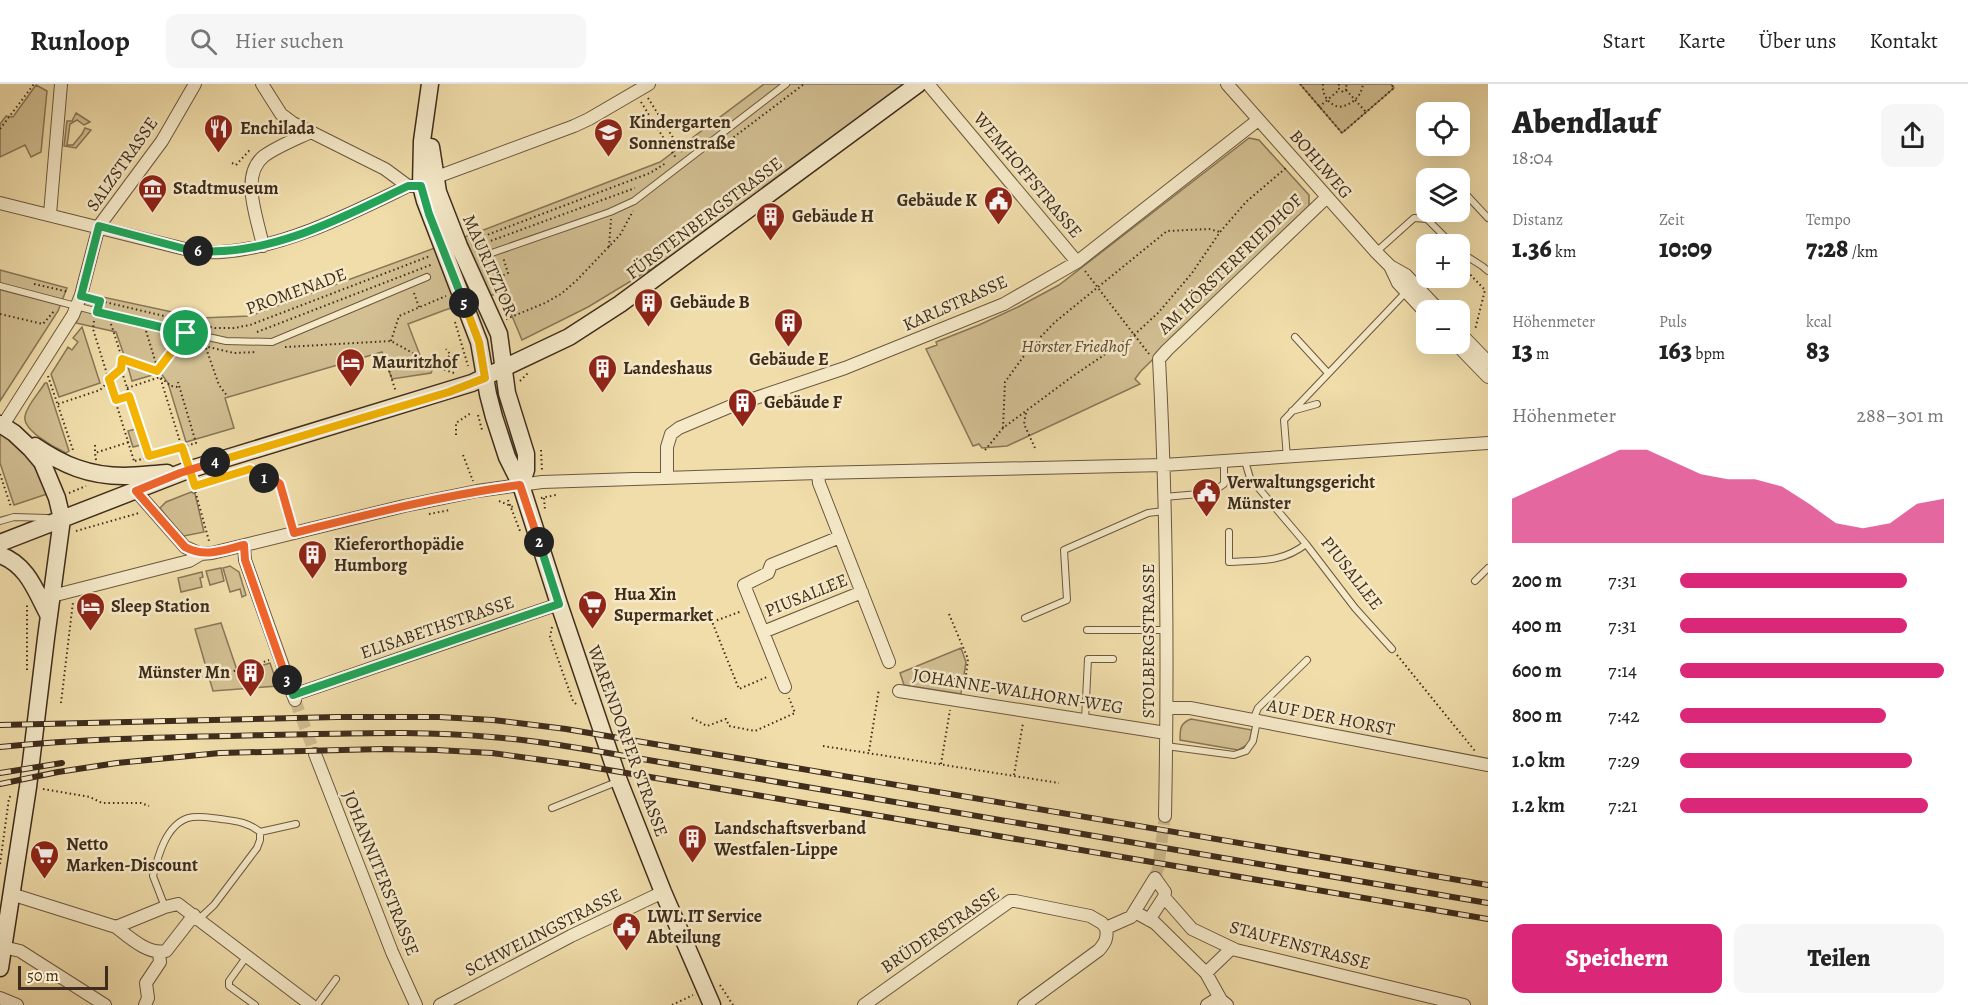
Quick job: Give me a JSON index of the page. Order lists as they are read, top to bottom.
{
  "streets": {
    "main road": ["FÜRSTENBERGSTRASSE", "MAURITZTOR", "WARENDORFER STRASSE"],
    "street": [
      "SALZSTRASSE",
      "BOHLWEG",
      "WEMHOFFSTRASSE",
      "AM HÖRSTERFRIEDHOF",
      "KARLSTRASSE",
      "PIUSALLEE",
      "ELISABETHSTRASSE",
      "STOLBERGSTRASSE",
      "JOHANNE-WALHORN-WEG",
      "AUF DER HORST",
      "JOHANNITERSTRASSE",
      "BRÜDERSTRASSE",
      "SCHWELINGSTRASSE",
      "STAUFENSTRASSE"
    ],
    "lane": ["PROMENADE"]
  },
  "crossings": [
    ["SALZSTRASSE", "PROMENADE"],
    ["BOHLWEG", "AM HÖRSTERFRIEDHOF"],
    ["BOHLWEG", "KARLSTRASSE"],
    ["WEMHOFFSTRASSE", "KARLSTRASSE"],
    ["FÜRSTENBERGSTRASSE", "MAURITZTOR"],
    ["AM HÖRSTERFRIEDHOF", "STOLBERGSTRASSE"],
    ["MAURITZTOR", "WARENDORFER STRASSE"],
    ["PIUSALLEE", "JOHANNE-WALHORN-WEG"],
    ["ELISABETHSTRASSE", "WARENDORFER STRASSE"],
    ["STOLBERGSTRASSE", "JOHANNE-WALHORN-WEG"],
    ["STOLBERGSTRASSE", "AUF DER HORST"],
    ["WARENDORFER STRASSE", "SCHWELINGSTRASSE"]
  ],
  "parks": ["Hörster Friedhof"],
  "places": {
    "restaurant": ["Enchilada"],
    "school or university": ["Kindergarten Sonnenstraße"],
    "museum": ["Stadtmuseum"],
    "public building": ["Gebäude K", "Verwaltungsgericht Münster", "LWL.IT Service Abteilung"],
    "building": [
      "Gebäude H",
      "Gebäude B",
      "Gebäude E",
      "Landeshaus",
      "Gebäude F",
      "Kieferorthopädie Humborg",
      "Münster Mn",
      "Landschaftsverband Westfalen-Lippe"
    ],
    "hotel": ["Mauritzhof", "Sleep Station"],
    "supermarket": ["Hua Xin Supermarket", "Netto Marken-Discount"]
  },
  "scale_bar": "50 m",
  "page": {
    "header": "Runloop",
    "search": "Hier suchen",
    "nav": [
      "Start",
      "Karte",
      "Über uns",
      "Kontakt"
    ],
    "heading": ["Abendlauf", "18:04"],
    "map_buttons": ["+", "−"],
    "stats": [
      ["Distanz", "1.36 km"],
      ["Zeit", "10:09"],
      ["Tempo", "7:28 /km"],
      ["Höhenmeter", "13 m"],
      ["Puls", "163 bpm"],
      ["kcal", "83"]
    ],
    "pins": [
      "6",
      "5",
      "4",
      "1",
      "2",
      "3"
    ],
    "chart": ["Höhenmeter", "288–301 m"],
    "list": [
      {
        "name": "200 m",
        "note": "7:31"
      },
      {
        "name": "400 m",
        "note": "7:31"
      },
      {
        "name": "600 m",
        "note": "7:14"
      },
      {
        "name": "800 m",
        "note": "7:42"
      },
      {
        "name": "1.0 km",
        "note": "7:29"
      },
      {
        "name": "1.2 km",
        "note": "7:21"
      }
    ],
    "buttons": ["Speichern", "Teilen"],
    "scale": "50 m"
  }
}
